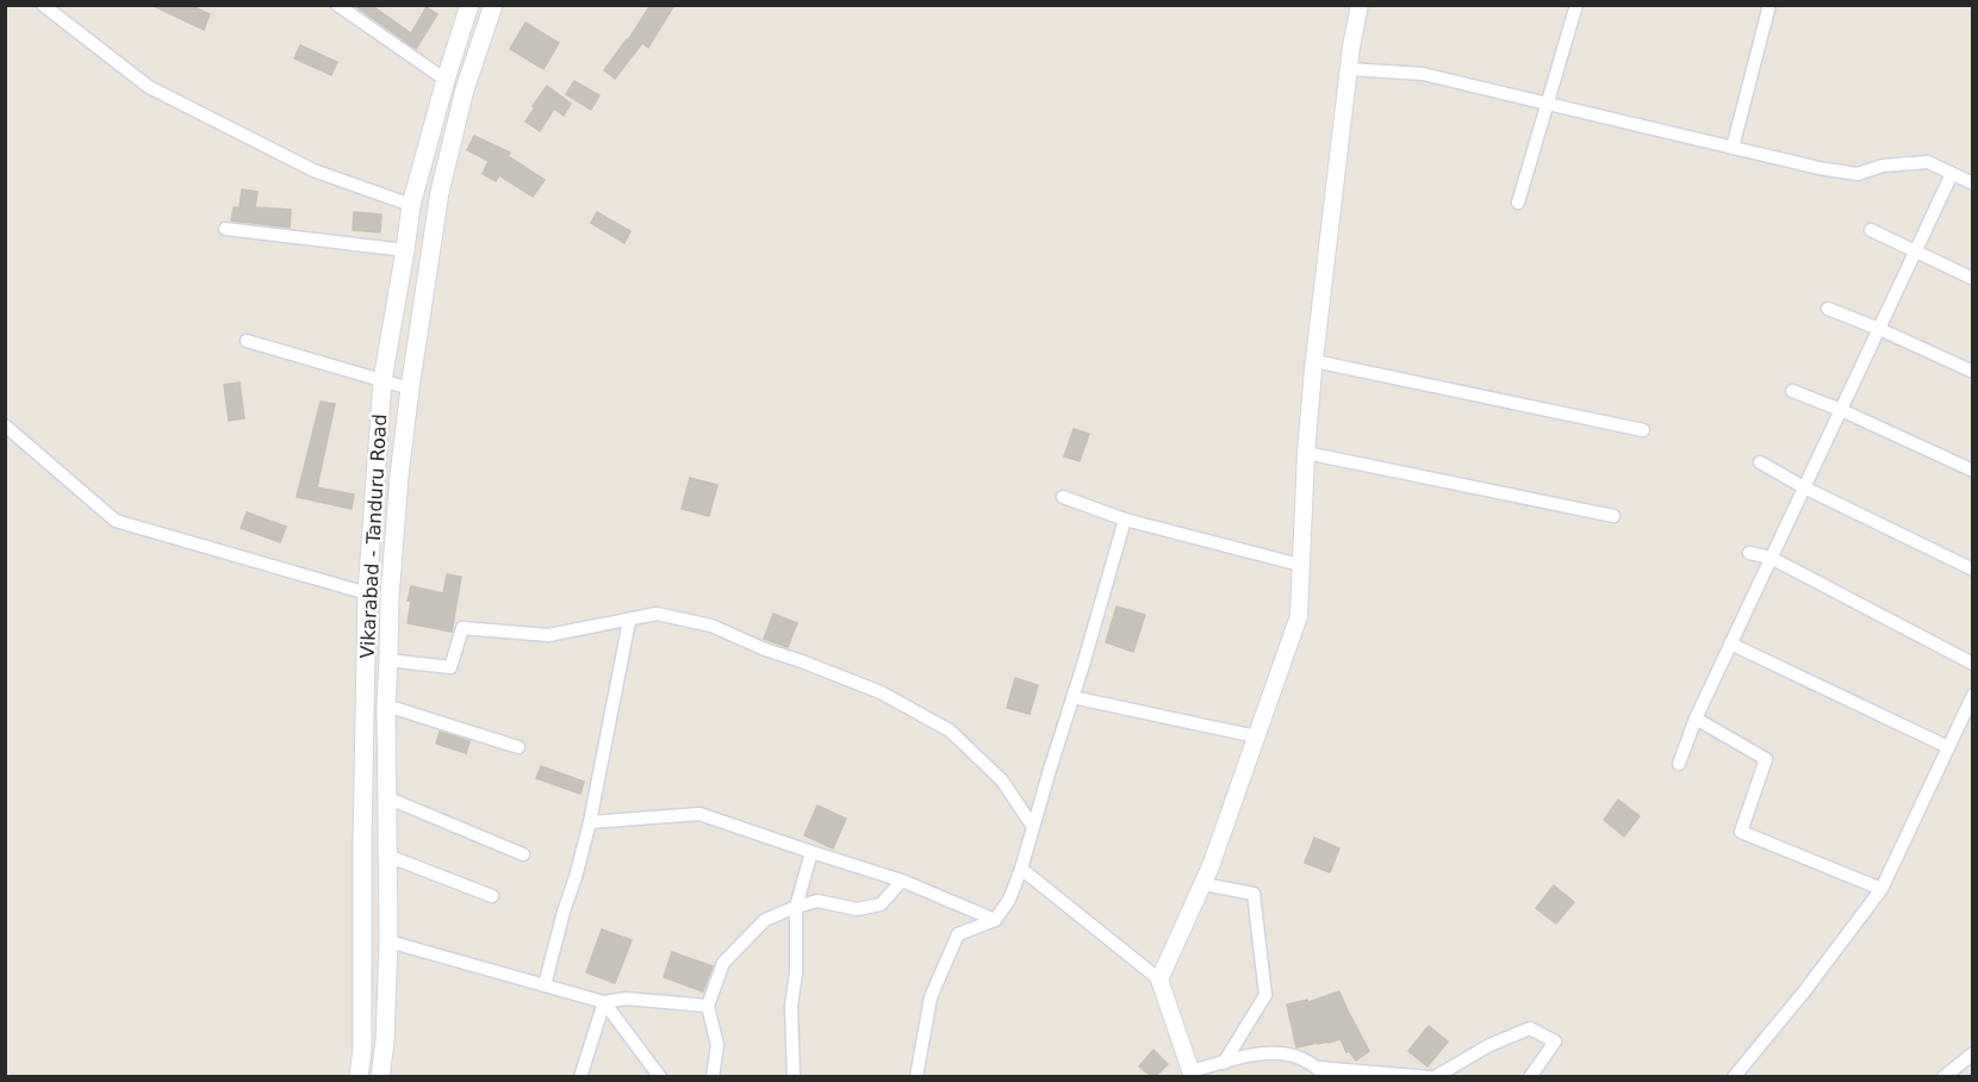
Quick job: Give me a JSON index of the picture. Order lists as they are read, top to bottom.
{
  "streets": {
    "main road": ["Vikarabad - Tanduru Road"]
  }
}
